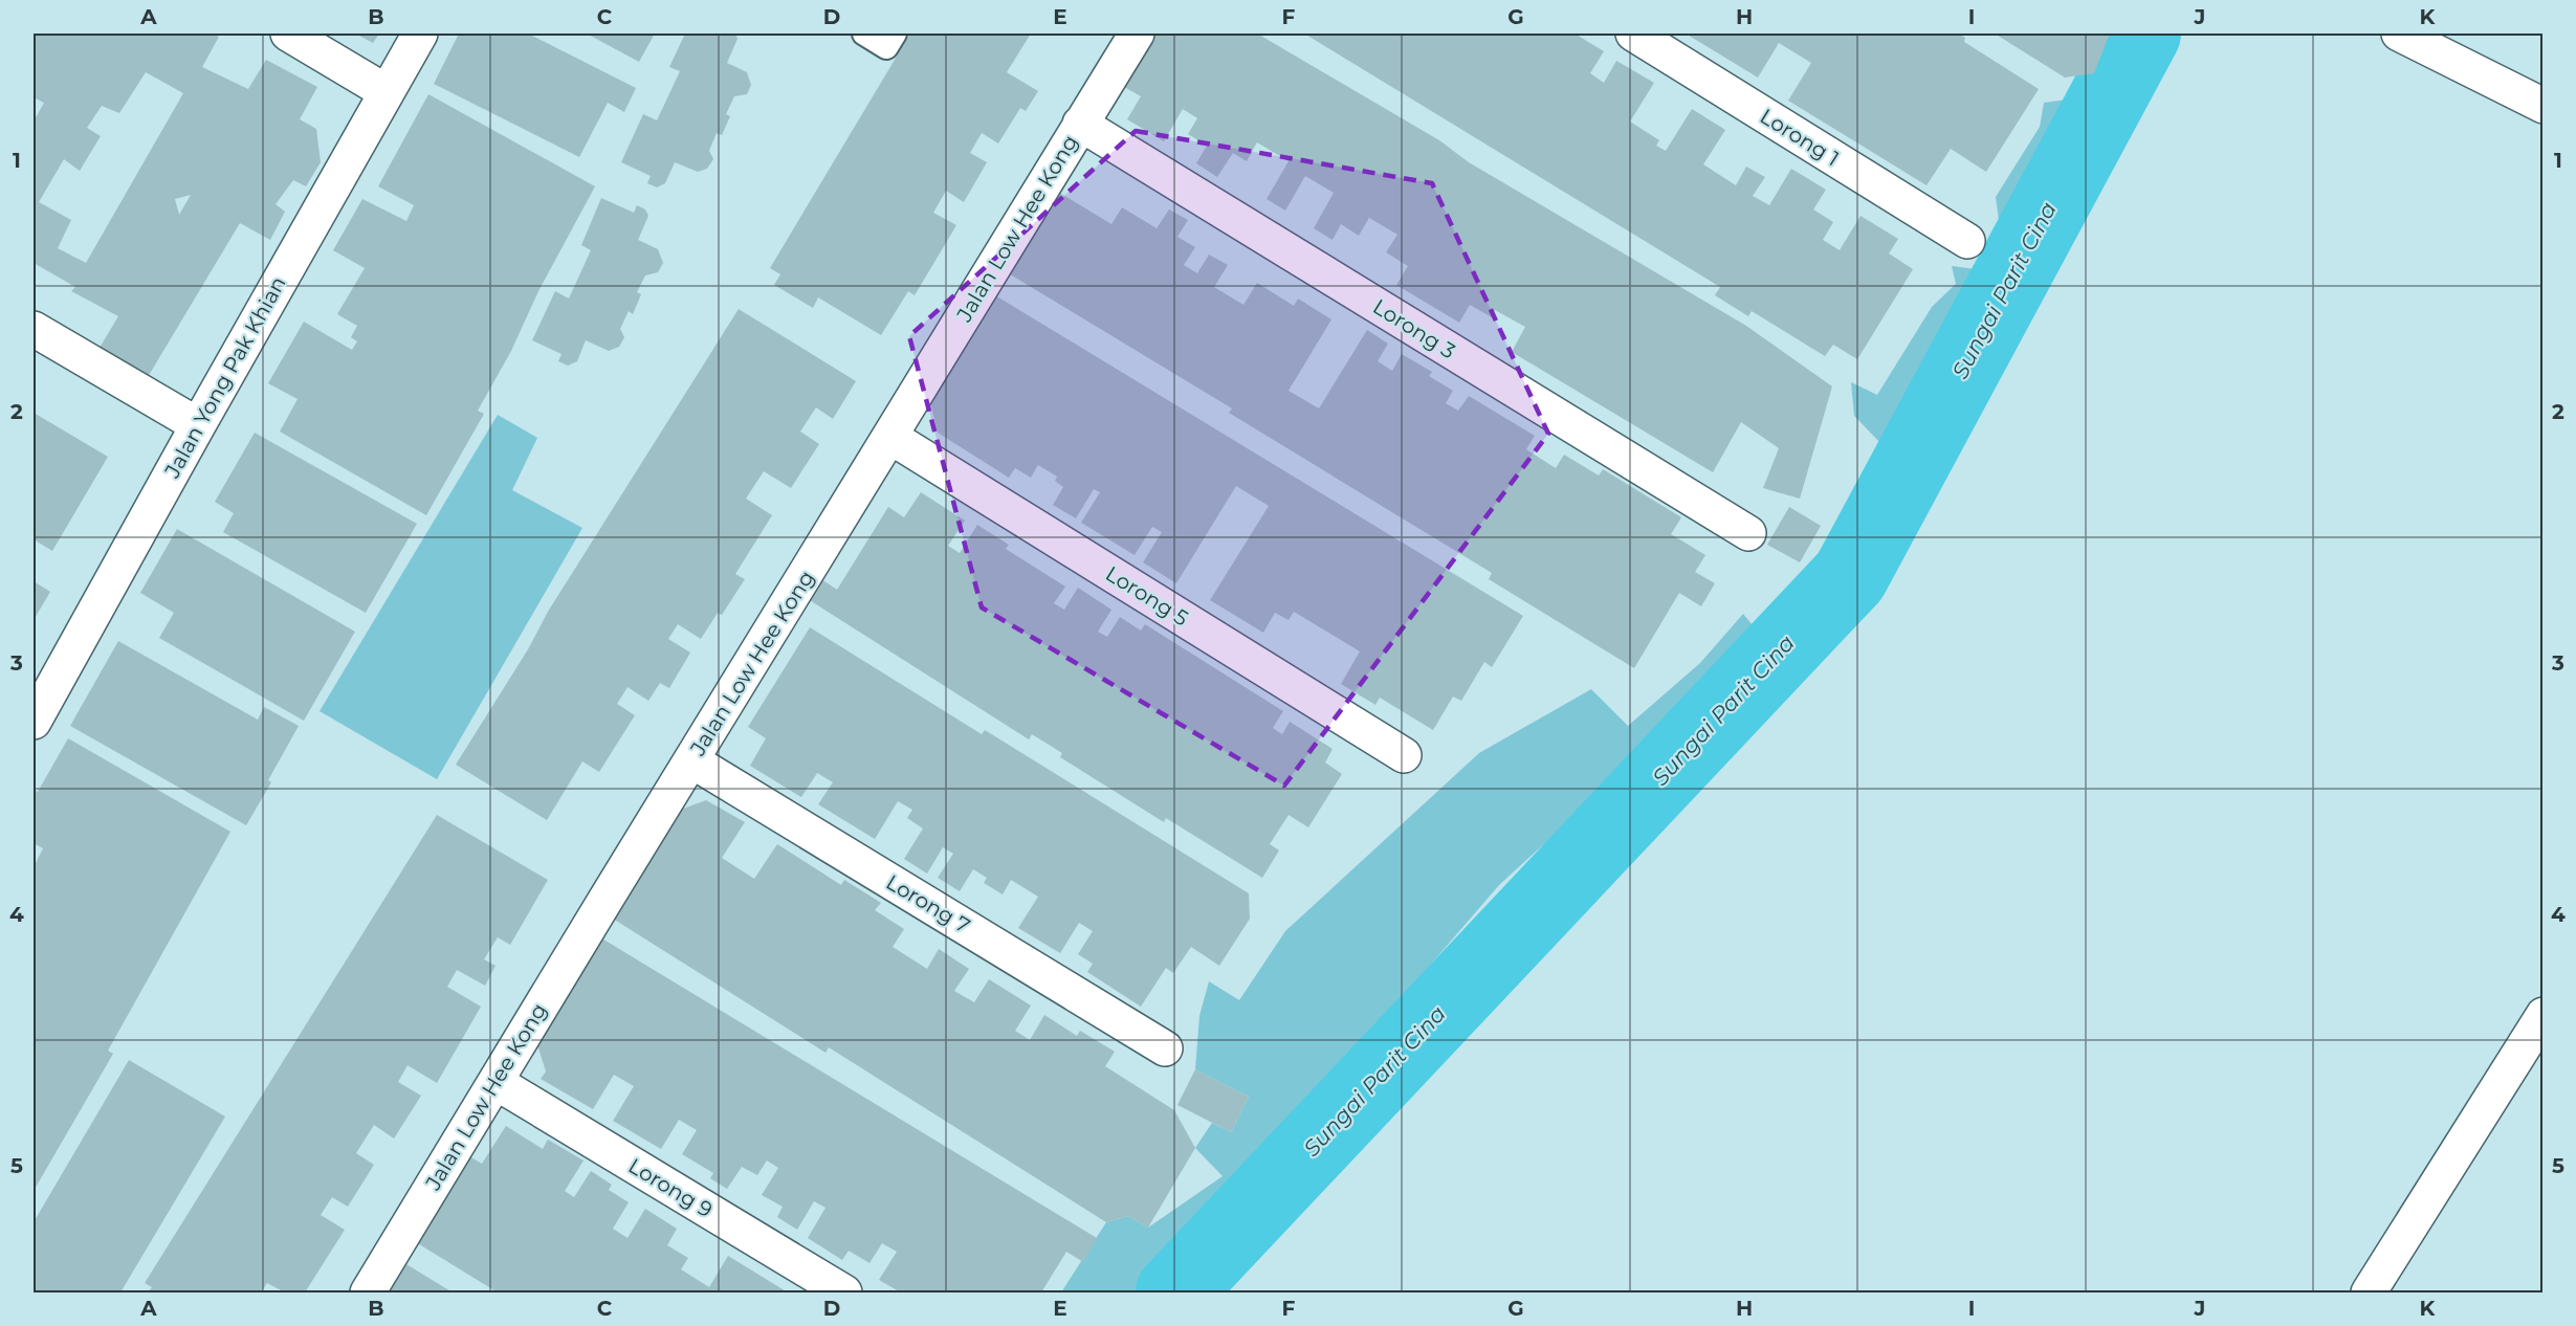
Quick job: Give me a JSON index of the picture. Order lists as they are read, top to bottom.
{
  "streets": {
    "street": [
      "Lorong 1",
      "Jalan Low Hee Kong",
      "Lorong 3",
      "Jalan Yong Pak Khian",
      "Lorong 5",
      "Lorong 7",
      "Lorong 9"
    ]
  },
  "crossings": [
    ["Jalan Low Hee Kong", "Lorong 3"],
    ["Jalan Low Hee Kong", "Lorong 5"],
    ["Jalan Low Hee Kong", "Lorong 7"],
    ["Jalan Low Hee Kong", "Lorong 9"]
  ],
  "water": ["Sungai Parit Cina"],
  "grid": {
    "columns": [
      "A",
      "B",
      "C",
      "D",
      "E",
      "F",
      "G",
      "H",
      "I",
      "J",
      "K"
    ],
    "rows": [
      "1",
      "2",
      "3",
      "4",
      "5"
    ]
  }
}
